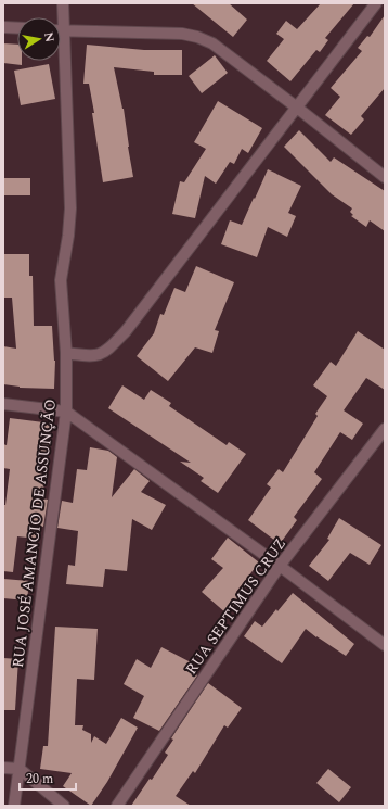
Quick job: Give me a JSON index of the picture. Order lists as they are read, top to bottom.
{
  "streets": {
    "street": ["RUA JOSÉ AMANCIO DE ASSUNÇÃO", "RUA SEPTIMUS CRUZ"]
  },
  "scale_bar": "20 m",
  "north": "right"
}
